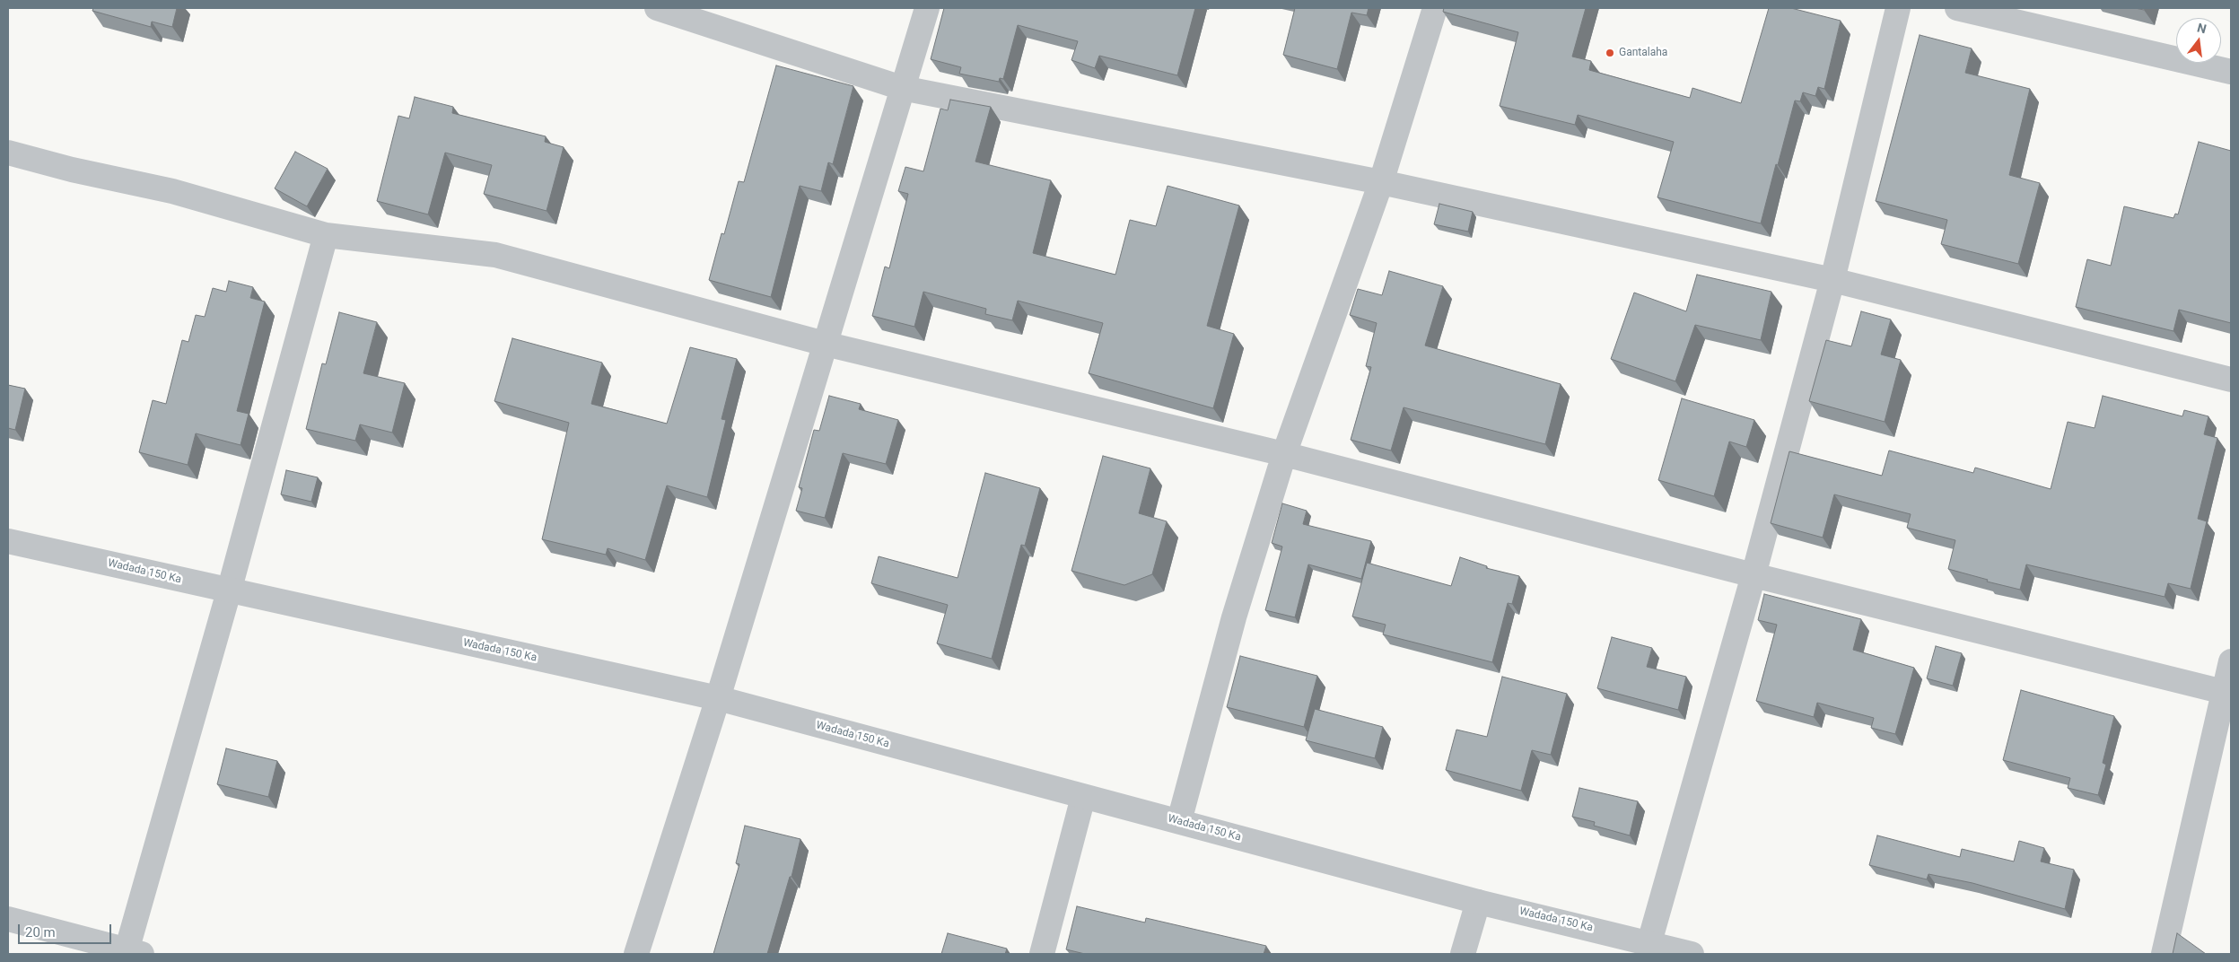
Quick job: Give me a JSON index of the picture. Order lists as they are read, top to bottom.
{
  "streets": {
    "street": ["Wadada 150 Ka"]
  },
  "places": ["Gantalaha"],
  "scale_bar": "20 m",
  "north": "top"
}
